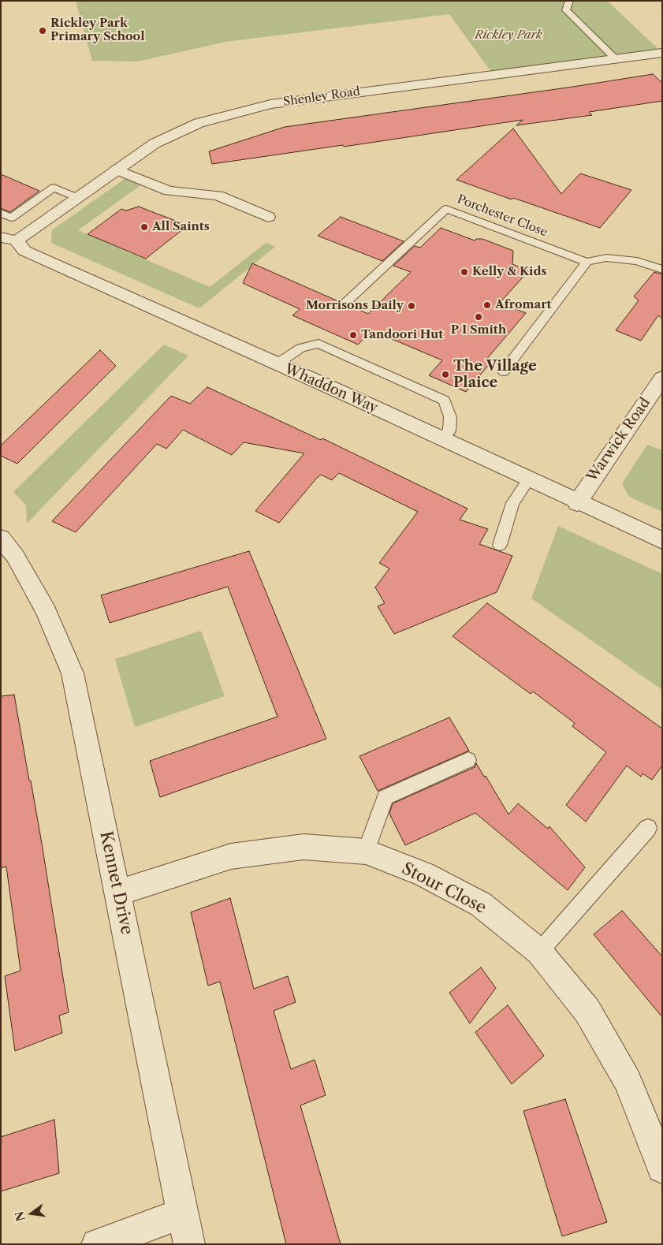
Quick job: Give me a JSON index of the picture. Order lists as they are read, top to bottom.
{
  "streets": {
    "street": [
      "Shenley Road",
      "Whaddon Way",
      "Warwick Road",
      "Kennet Drive",
      "Stour Close"
    ],
    "lane": ["Porchester Close"]
  },
  "crossings": [
    ["Shenley Road", "Whaddon Way"],
    ["Whaddon Way", "Warwick Road"],
    ["Kennet Drive", "Stour Close"]
  ],
  "parks": ["Rickley Park"],
  "places": [
    "Rickley Park Primary School",
    "All Saints",
    "Kelly & Kids",
    "Afromart",
    "Morrisons Daily",
    "P I Smith",
    "Tandoori Hut",
    "The Village Plaice"
  ],
  "north": "left"
}
